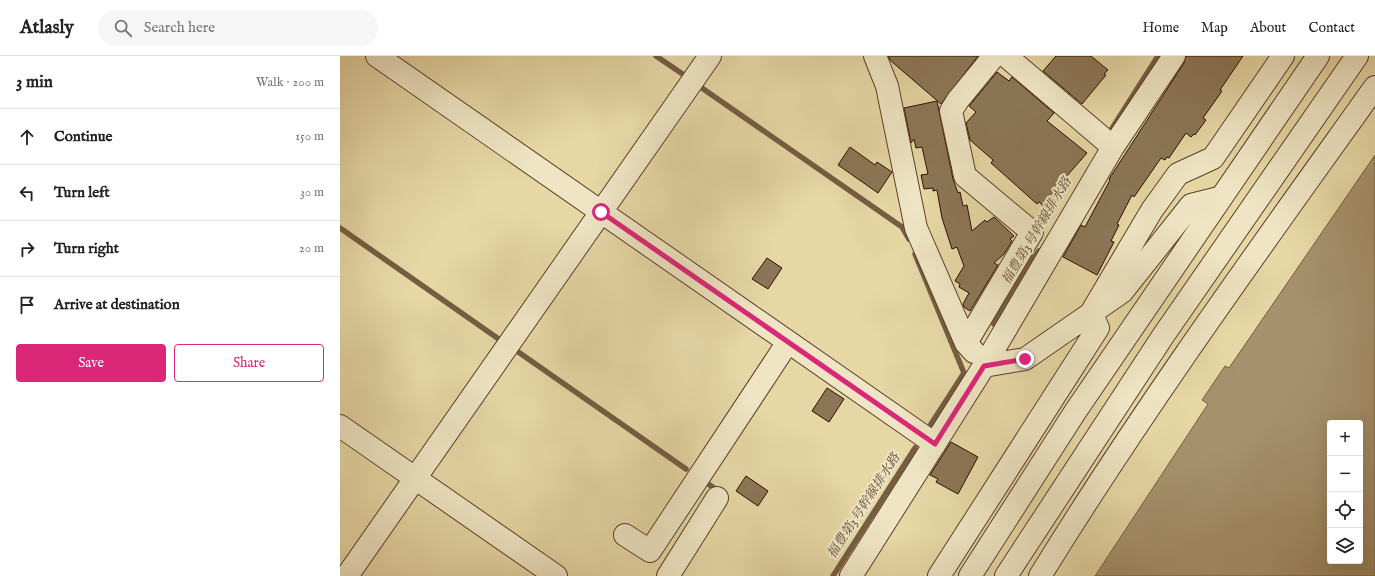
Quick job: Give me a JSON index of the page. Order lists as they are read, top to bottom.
{
  "water": ["福豊第3号幹線排水路"],
  "page": {
    "header": "Atlasly",
    "search": "Search here",
    "nav": [
      "Home",
      "Map",
      "About",
      "Contact"
    ],
    "heading": ["3 min", "Walk · 200 m"],
    "list": [
      ["Continue", "150 m"],
      ["Turn left", "30 m"],
      ["Turn right", "20 m"],
      "Arrive at destination"
    ],
    "buttons": ["Save", "Share"],
    "map_buttons": ["+", "−"]
  }
}
